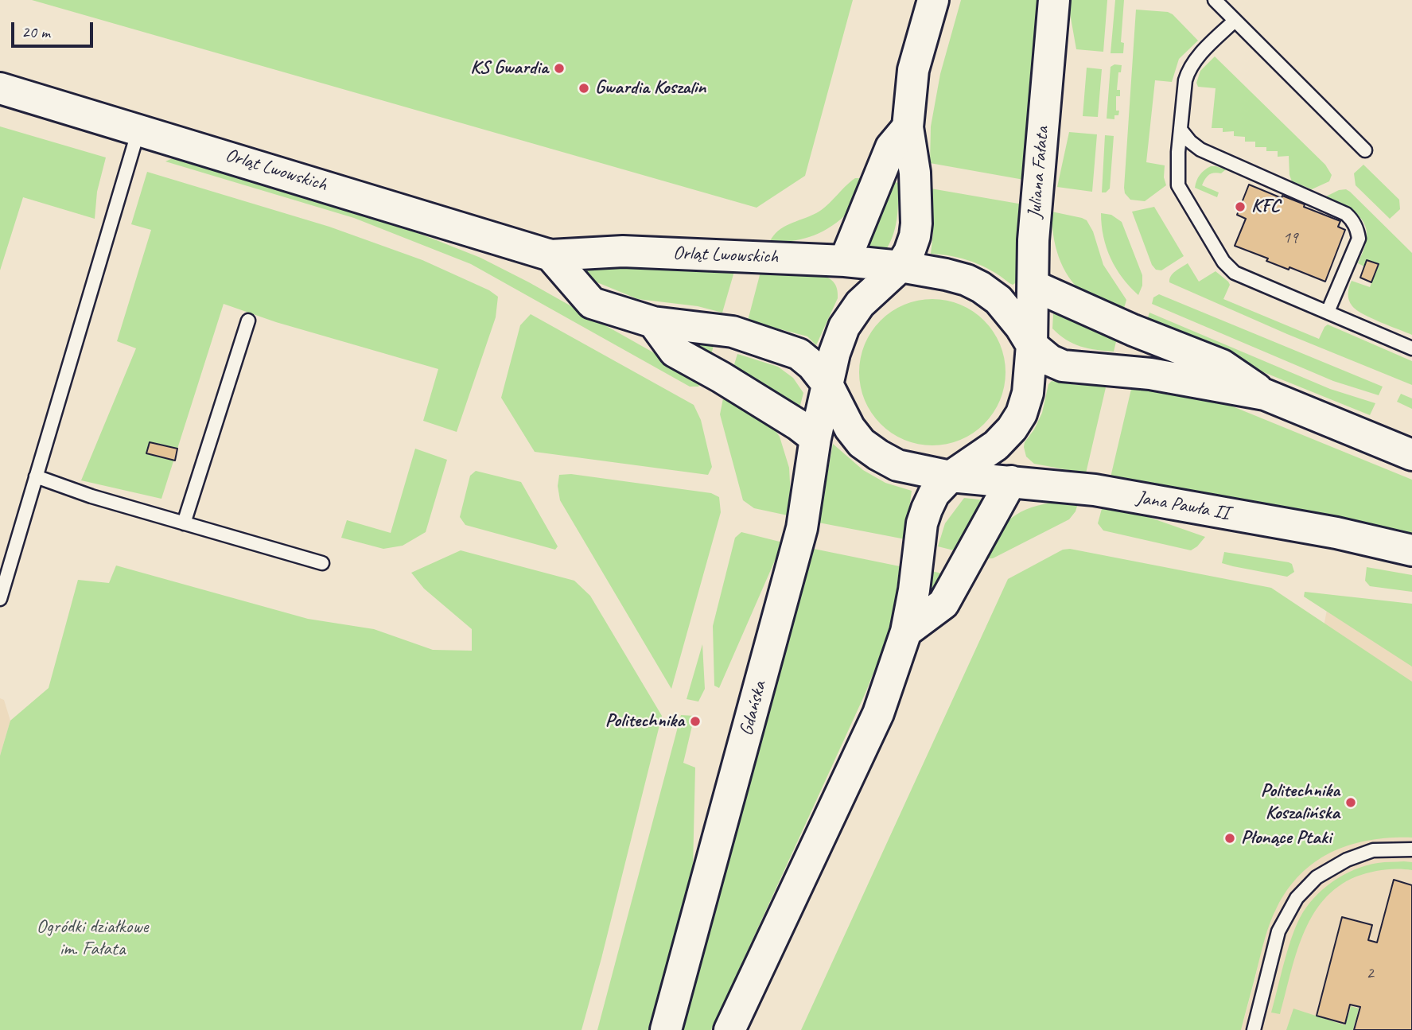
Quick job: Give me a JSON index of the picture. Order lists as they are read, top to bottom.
{
  "streets": {
    "main road": [
      "Orląt Lwowskich",
      "Juliana Fałata",
      "Jana Pawła II",
      "Gdańska"
    ]
  },
  "crossings": [
    ["Orląt Lwowskich", "Juliana Fałata"],
    ["Orląt Lwowskich", "Gdańska"],
    ["Juliana Fałata", "Jana Pawła II"],
    ["Jana Pawła II", "Gdańska"]
  ],
  "parks": ["Ogródki działkowe im. Fałata"],
  "places": [
    "KS Gwardia",
    "Gwardia Koszalin",
    "KFC",
    "Politechnika",
    "Politechnika Koszalińska",
    "Płonące Ptaki"
  ],
  "house_numbers": ["19", "2"],
  "scale_bar": "20 m"
}
